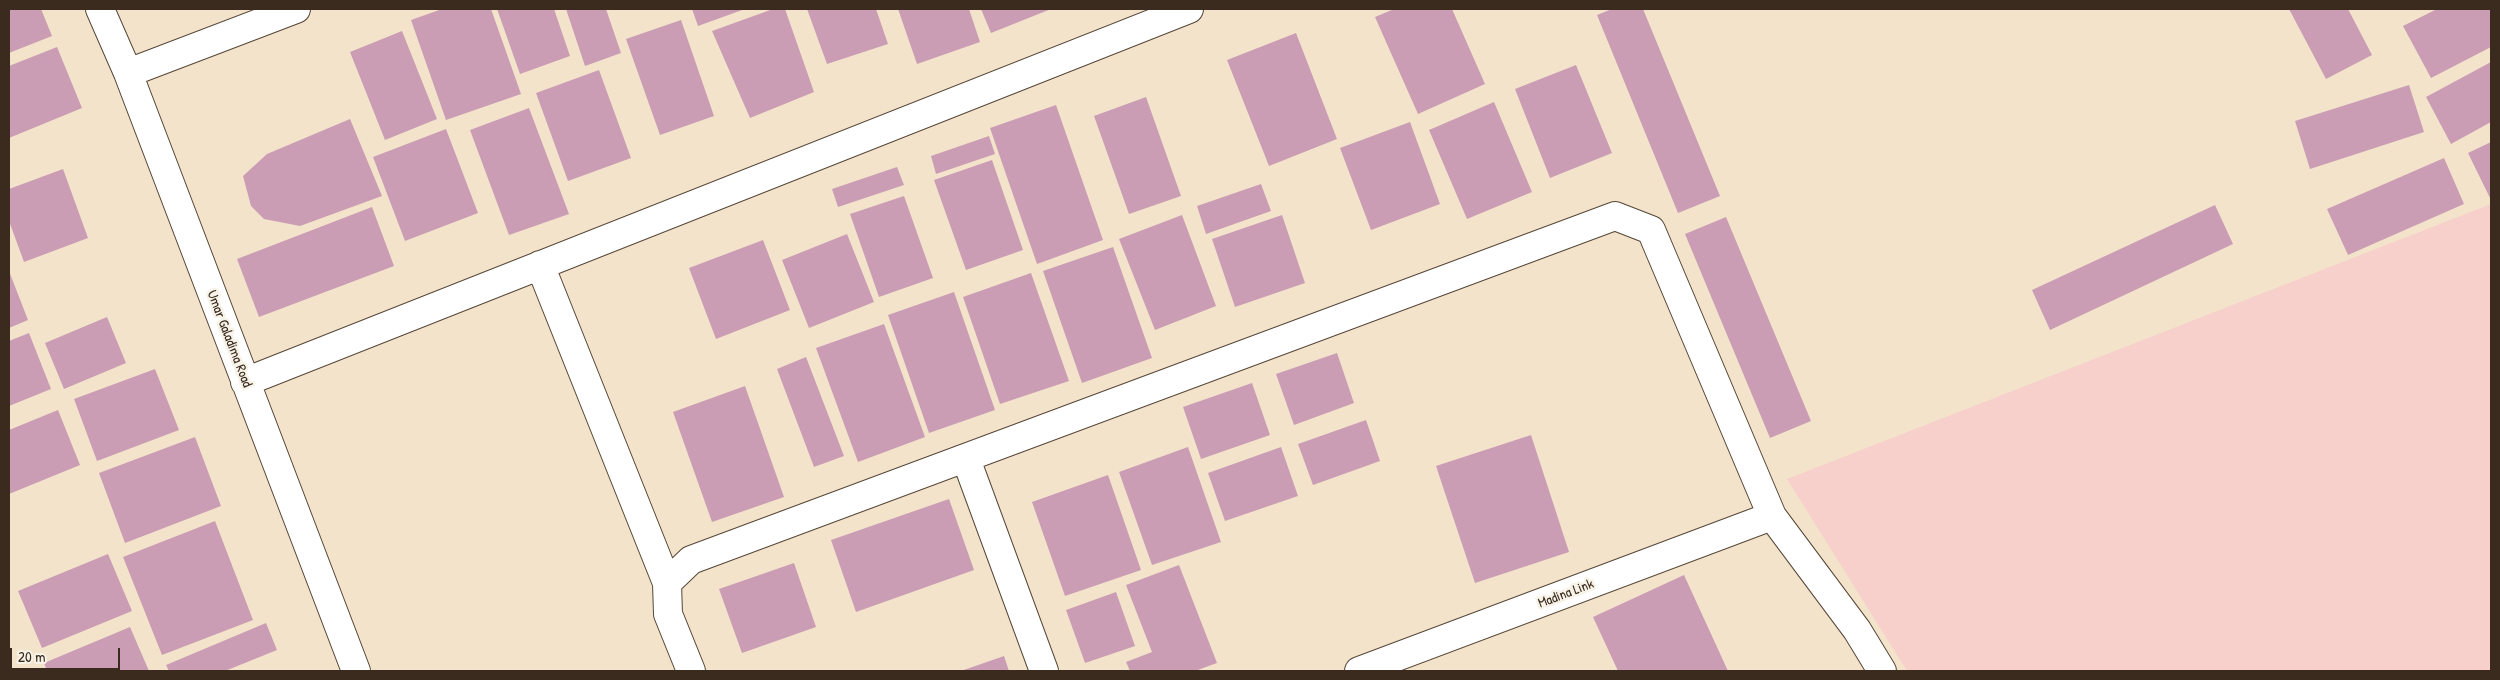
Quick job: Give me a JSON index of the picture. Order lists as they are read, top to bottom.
{
  "streets": {
    "street": ["Umar Galadima Road", "Madina Link"]
  },
  "scale_bar": "20 m"
}
